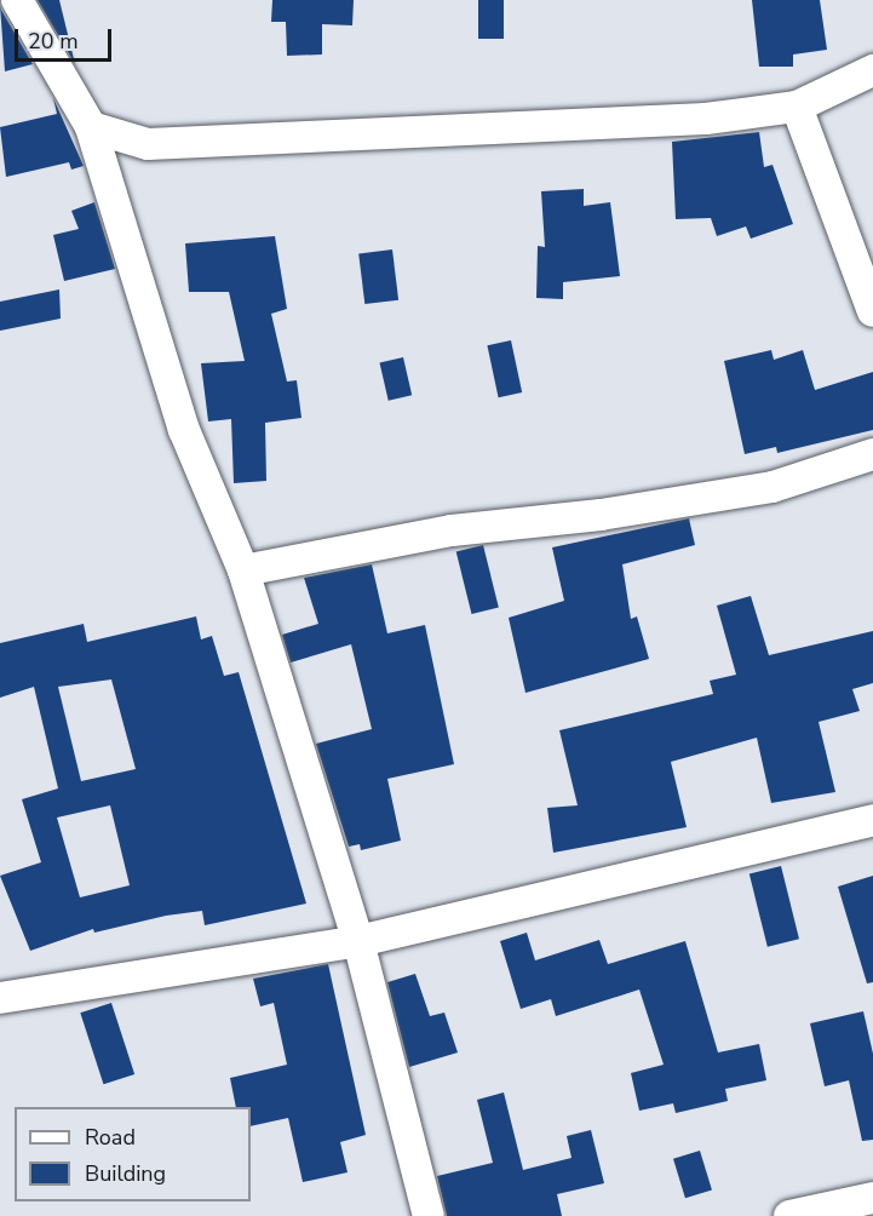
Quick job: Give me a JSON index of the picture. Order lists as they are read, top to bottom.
{
  "legend": ["Road", "Building"],
  "scale_bar": "20 m"
}
